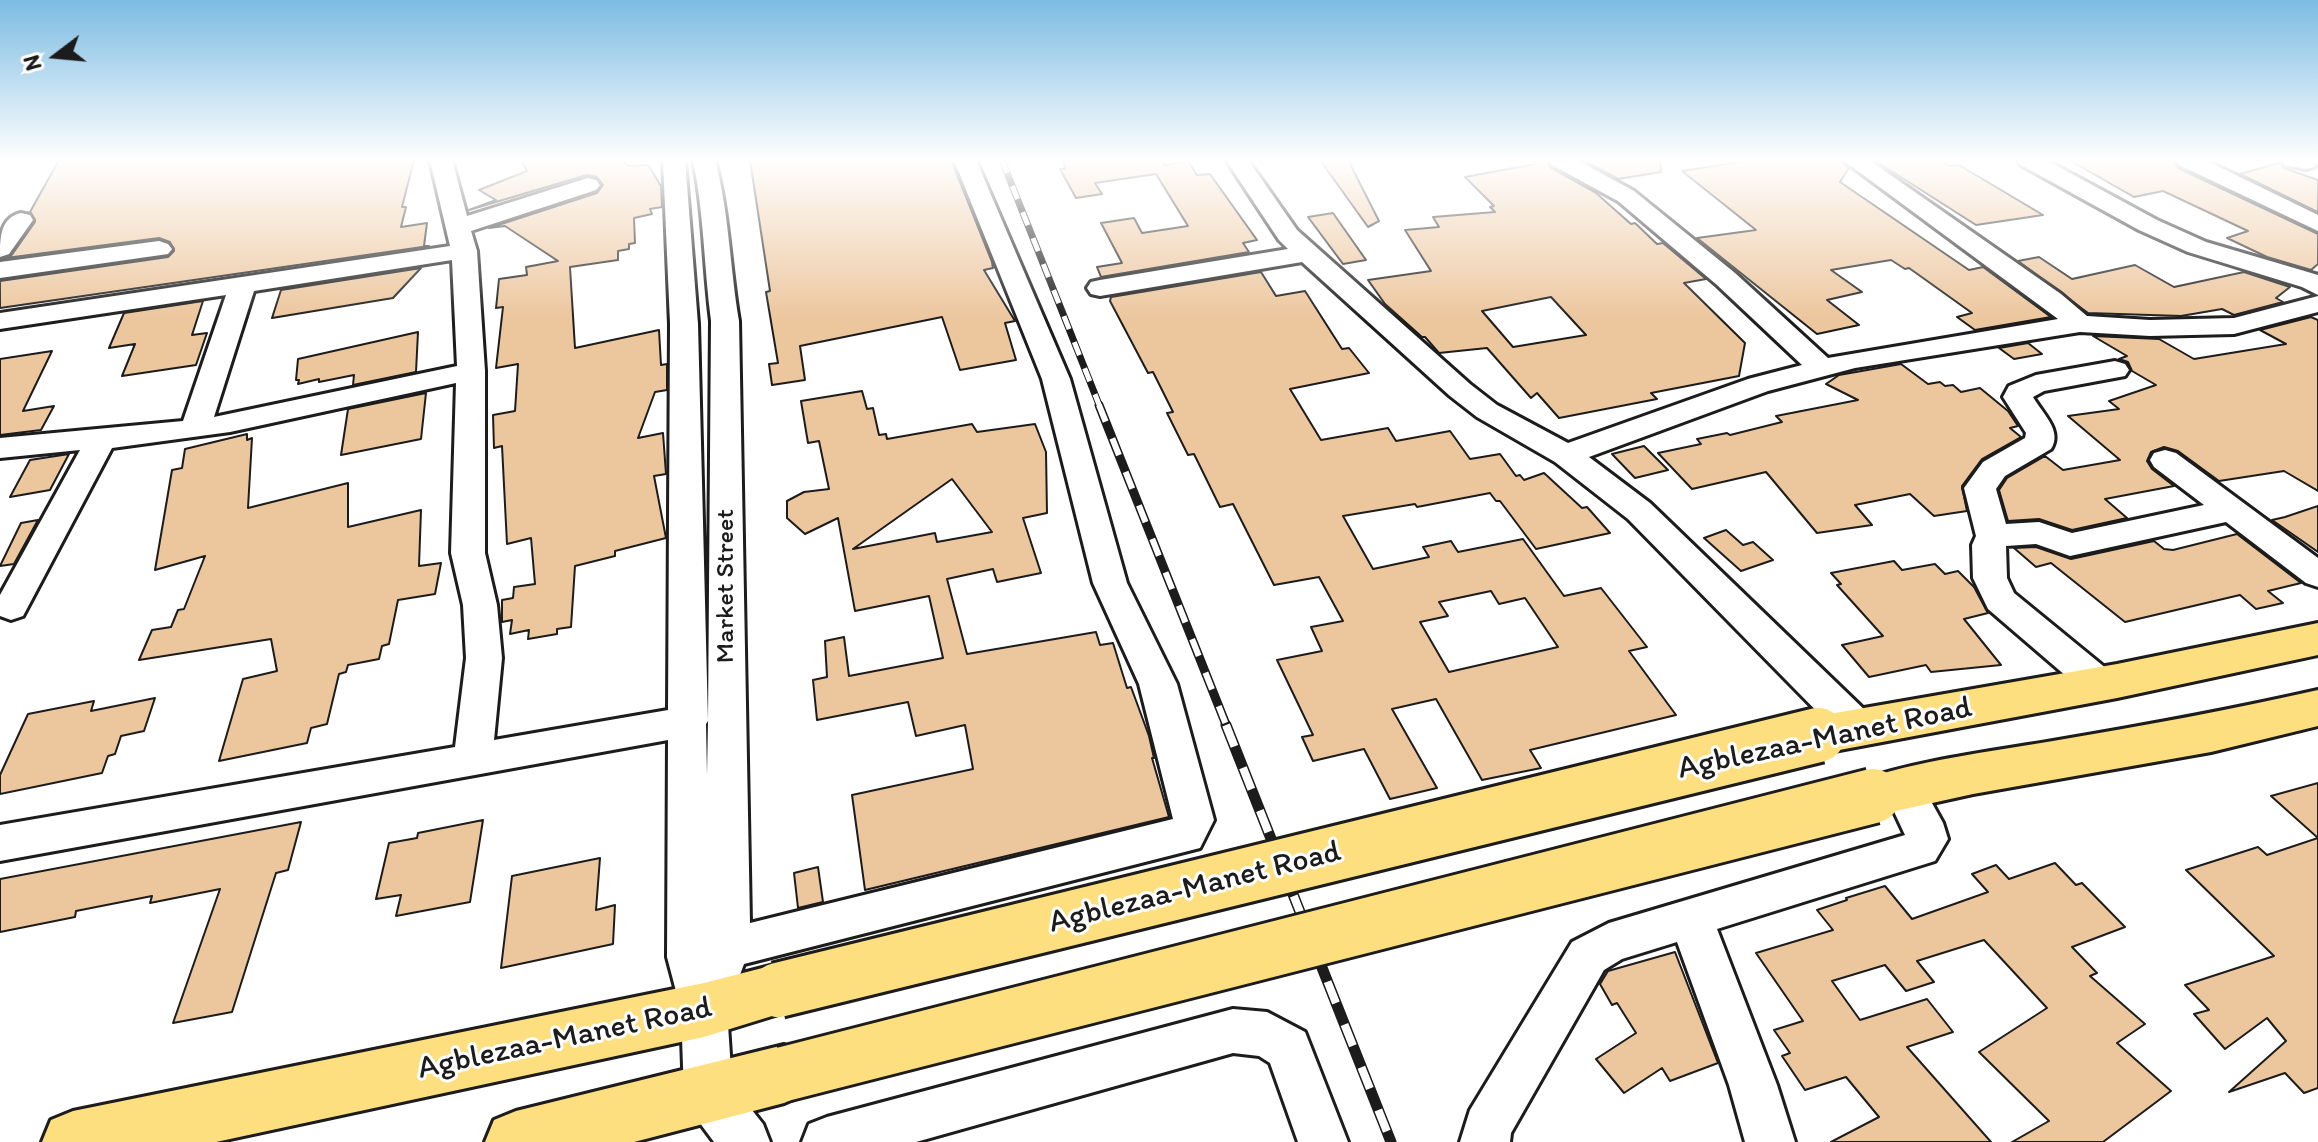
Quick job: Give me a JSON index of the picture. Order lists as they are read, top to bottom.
{
  "streets": {
    "main road": ["Agblezaa-Manet Road"],
    "street": ["Market Street"]
  },
  "crossings": [
    ["Market Street", "Agblezaa-Manet Road"]
  ],
  "north": "left"
}
